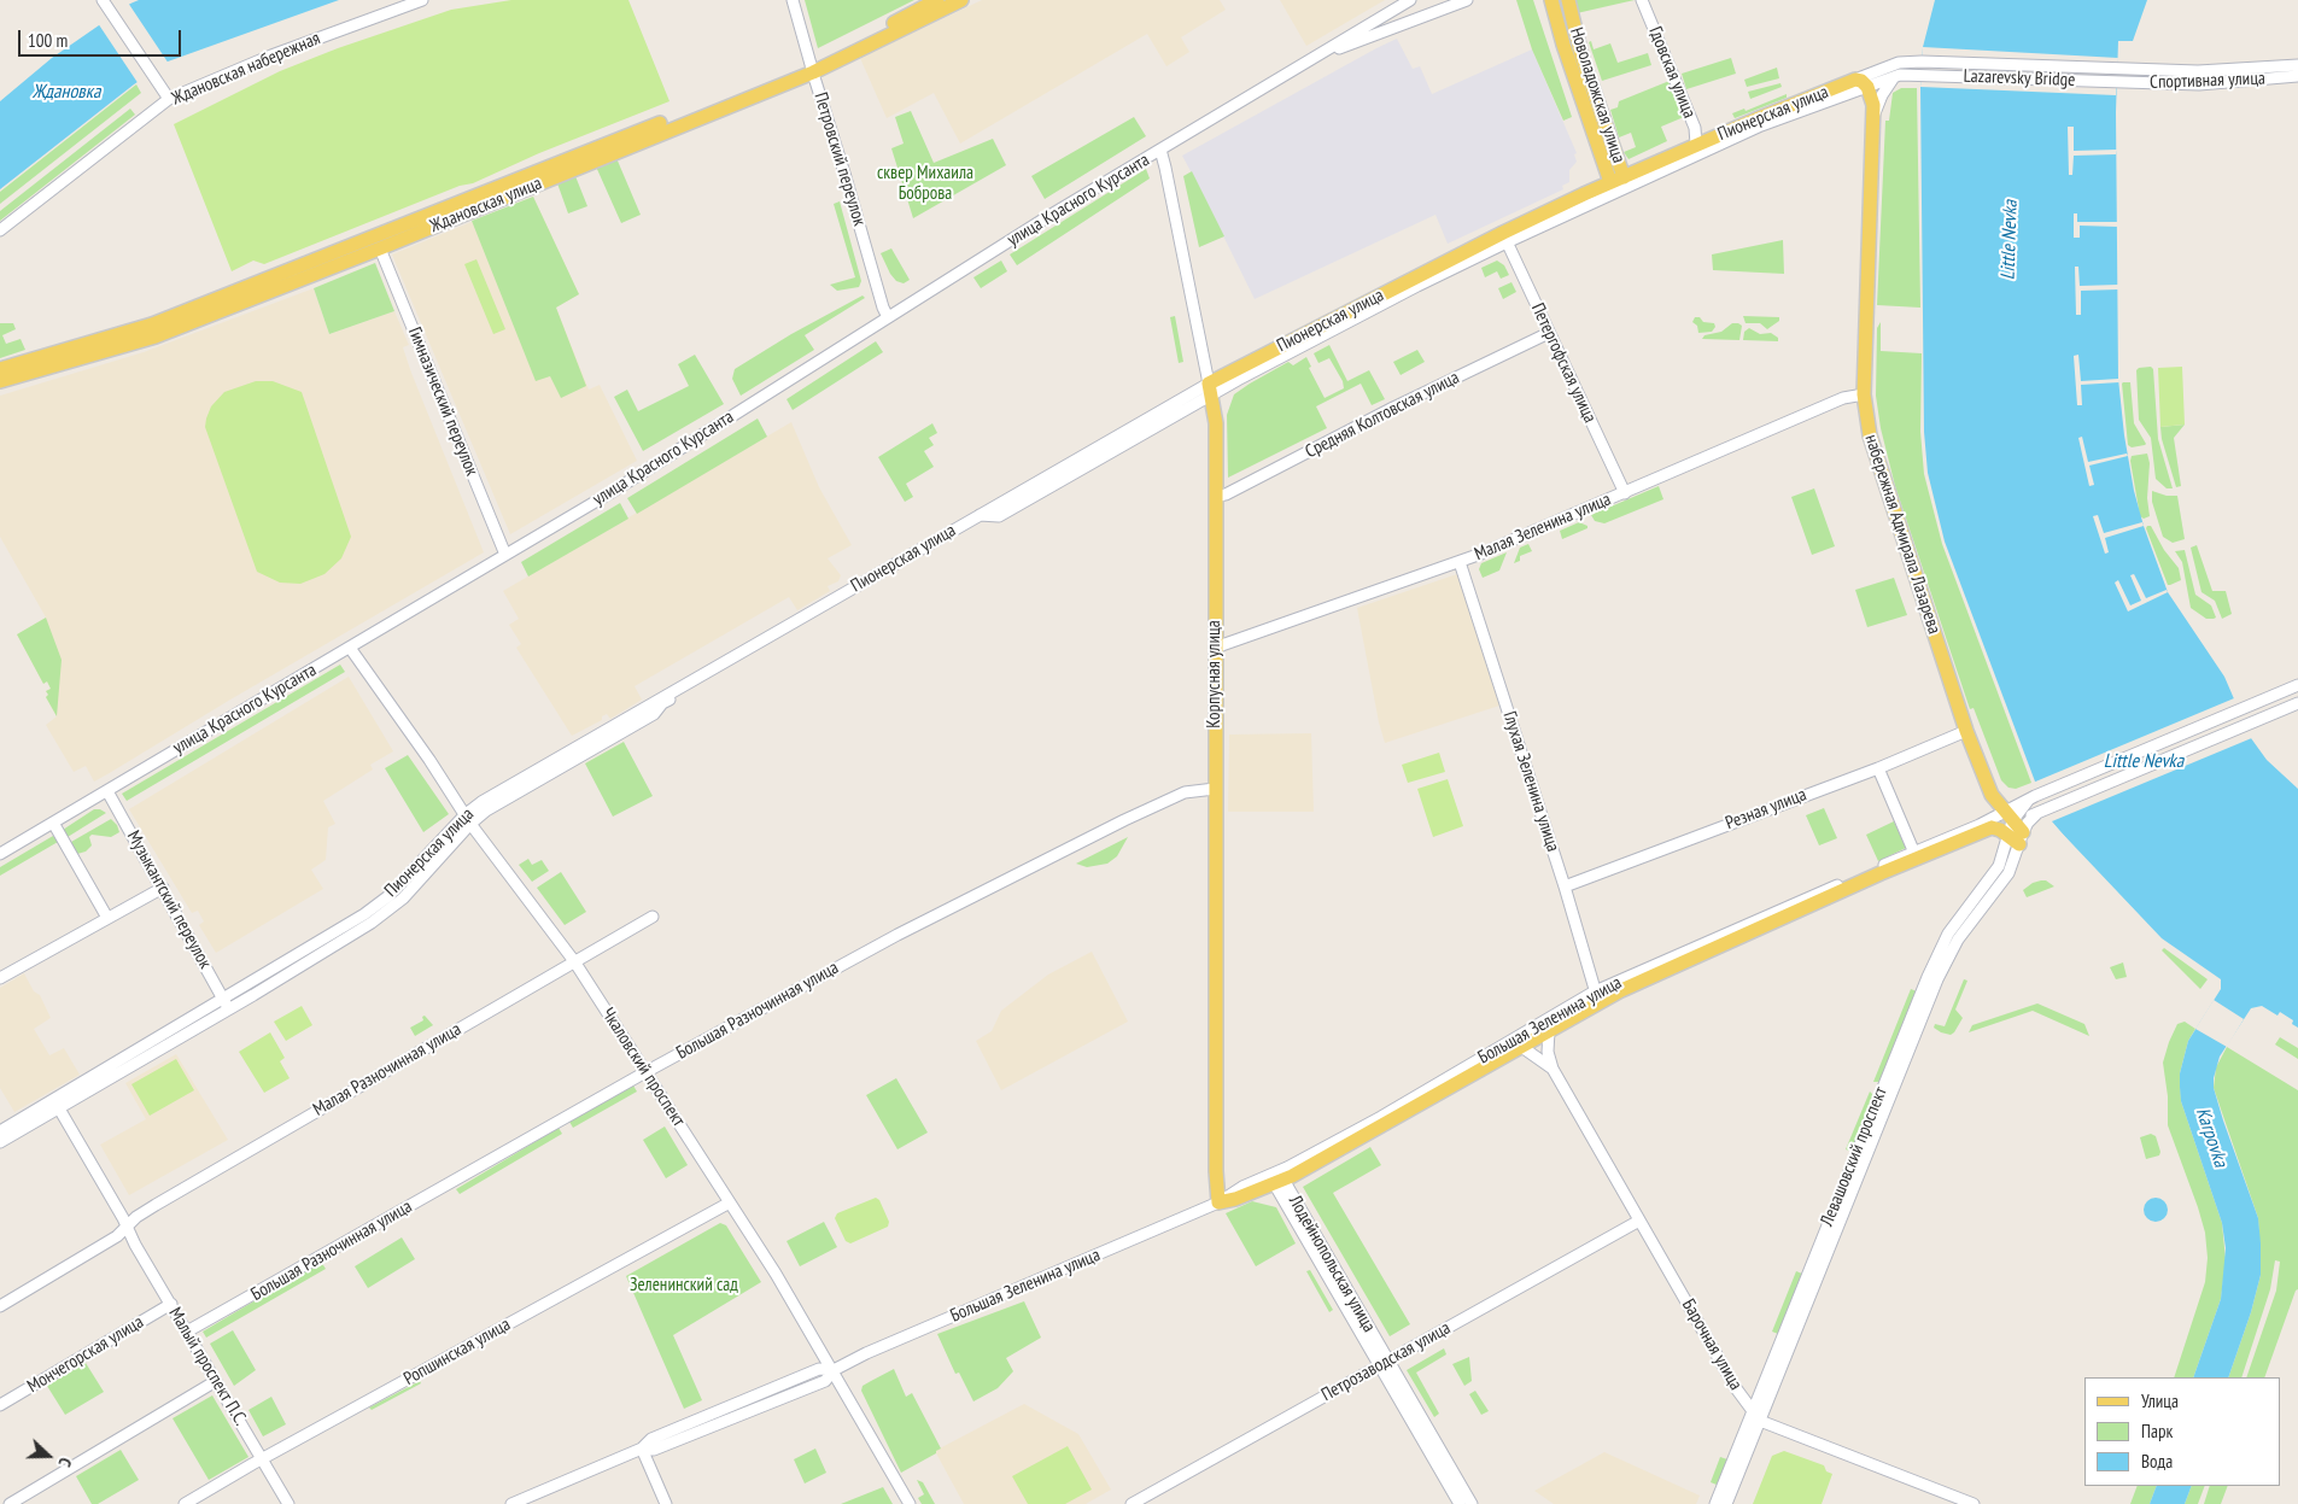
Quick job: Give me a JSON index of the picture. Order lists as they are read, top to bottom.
{
  "streets": {
    "main road": [
      "Новоладожская улица",
      "Пионерская улица",
      "Ждановская улица",
      "набережная Адмирала Лазарева",
      "Корпусная улица",
      "Большая Зеленина улица"
    ],
    "street": [
      "Ждановская набережная",
      "Гдовская улица",
      "Lazarevsky Bridge",
      "Спортивная улица",
      "Петровский переулок",
      "улица Красного Курсанта",
      "Петергофская улица",
      "Гимназический переулок",
      "Средняя Колтовская улица",
      "Малая Зеленина улица",
      "Глухая Зеленина улица",
      "Резная улица",
      "Музыкантский переулок",
      "Большая Разночинная улица",
      "Чкаловский проспект",
      "Малая Разночинная улица",
      "Левашовский проспект",
      "Лодейнопольская улица",
      "Барочная улица",
      "Ропшинская улица",
      "Мончегорская улица",
      "Петрозаводская улица",
      "Малый проспект П.С."
    ]
  },
  "crossings": [
    ["Гдовская улица", "Пионерская улица"],
    ["Lazarevsky Bridge", "Спортивная улица"],
    ["Lazarevsky Bridge", "Пионерская улица"],
    ["Lazarevsky Bridge", "набережная Адмирала Лазарева"],
    ["Новоладожская улица", "Пионерская улица"],
    ["Пионерская улица", "Петергофская улица"],
    ["Пионерская улица", "набережная Адмирала Лазарева"],
    ["Пионерская улица", "Корпусная улица"],
    ["Пионерская улица", "Музыкантский переулок"],
    ["Пионерская улица", "Чкаловский проспект"],
    ["Пионерская улица", "Малый проспект П.С."],
    ["Петровский переулок", "улица Красного Курсанта"],
    ["Петровский переулок", "Ждановская улица"],
    ["улица Красного Курсанта", "Гимназический переулок"],
    ["улица Красного Курсанта", "Корпусная улица"],
    ["улица Красного Курсанта", "Музыкантский переулок"],
    ["улица Красного Курсанта", "Чкаловский проспект"],
    ["Ждановская улица", "Гимназический переулок"],
    ["Петергофская улица", "Средняя Колтовская улица"],
    ["Петергофская улица", "Малая Зеленина улица"],
    ["Средняя Колтовская улица", "Корпусная улица"],
    ["Малая Зеленина улица", "набережная Адмирала Лазарева"],
    ["Малая Зеленина улица", "Корпусная улица"],
    ["Малая Зеленина улица", "Глухая Зеленина улица"],
    ["набережная Адмирала Лазарева", "Резная улица"],
    ["набережная Адмирала Лазарева", "Большая Зеленина улица"],
    ["набережная Адмирала Лазарева", "Левашовский проспект"],
    ["Корпусная улица", "Большая Разночинная улица"],
    ["Корпусная улица", "Большая Зеленина улица"],
    ["Глухая Зеленина улица", "Резная улица"],
    ["Глухая Зеленина улица", "Большая Зеленина улица"],
    ["Большая Разночинная улица", "Чкаловский проспект"],
    ["Большая Разночинная улица", "Малый проспект П.С."],
    ["Большая Зеленина улица", "Чкаловский проспект"],
    ["Большая Зеленина улица", "Лодейнопольская улица"],
    ["Большая Зеленина улица", "Барочная улица"],
    ["Чкаловский проспект", "Малая Разночинная улица"],
    ["Чкаловский проспект", "Ропшинская улица"],
    ["Малая Разночинная улица", "Малый проспект П.С."],
    ["Левашовский проспект", "Барочная улица"],
    ["Лодейнопольская улица", "Петрозаводская улица"],
    ["Барочная улица", "Петрозаводская улица"],
    ["Ропшинская улица", "Малый проспект П.С."],
    ["Мончегорская улица", "Малый проспект П.С."]
  ],
  "water": ["Ждановка", "Little Nevka", "Karpovka"],
  "parks": ["сквер Михаила Боброва", "Зеленинский сад"],
  "legend": ["Улица", "Парк", "Вода"],
  "scale_bar": "100 m",
  "north": "right"
}
